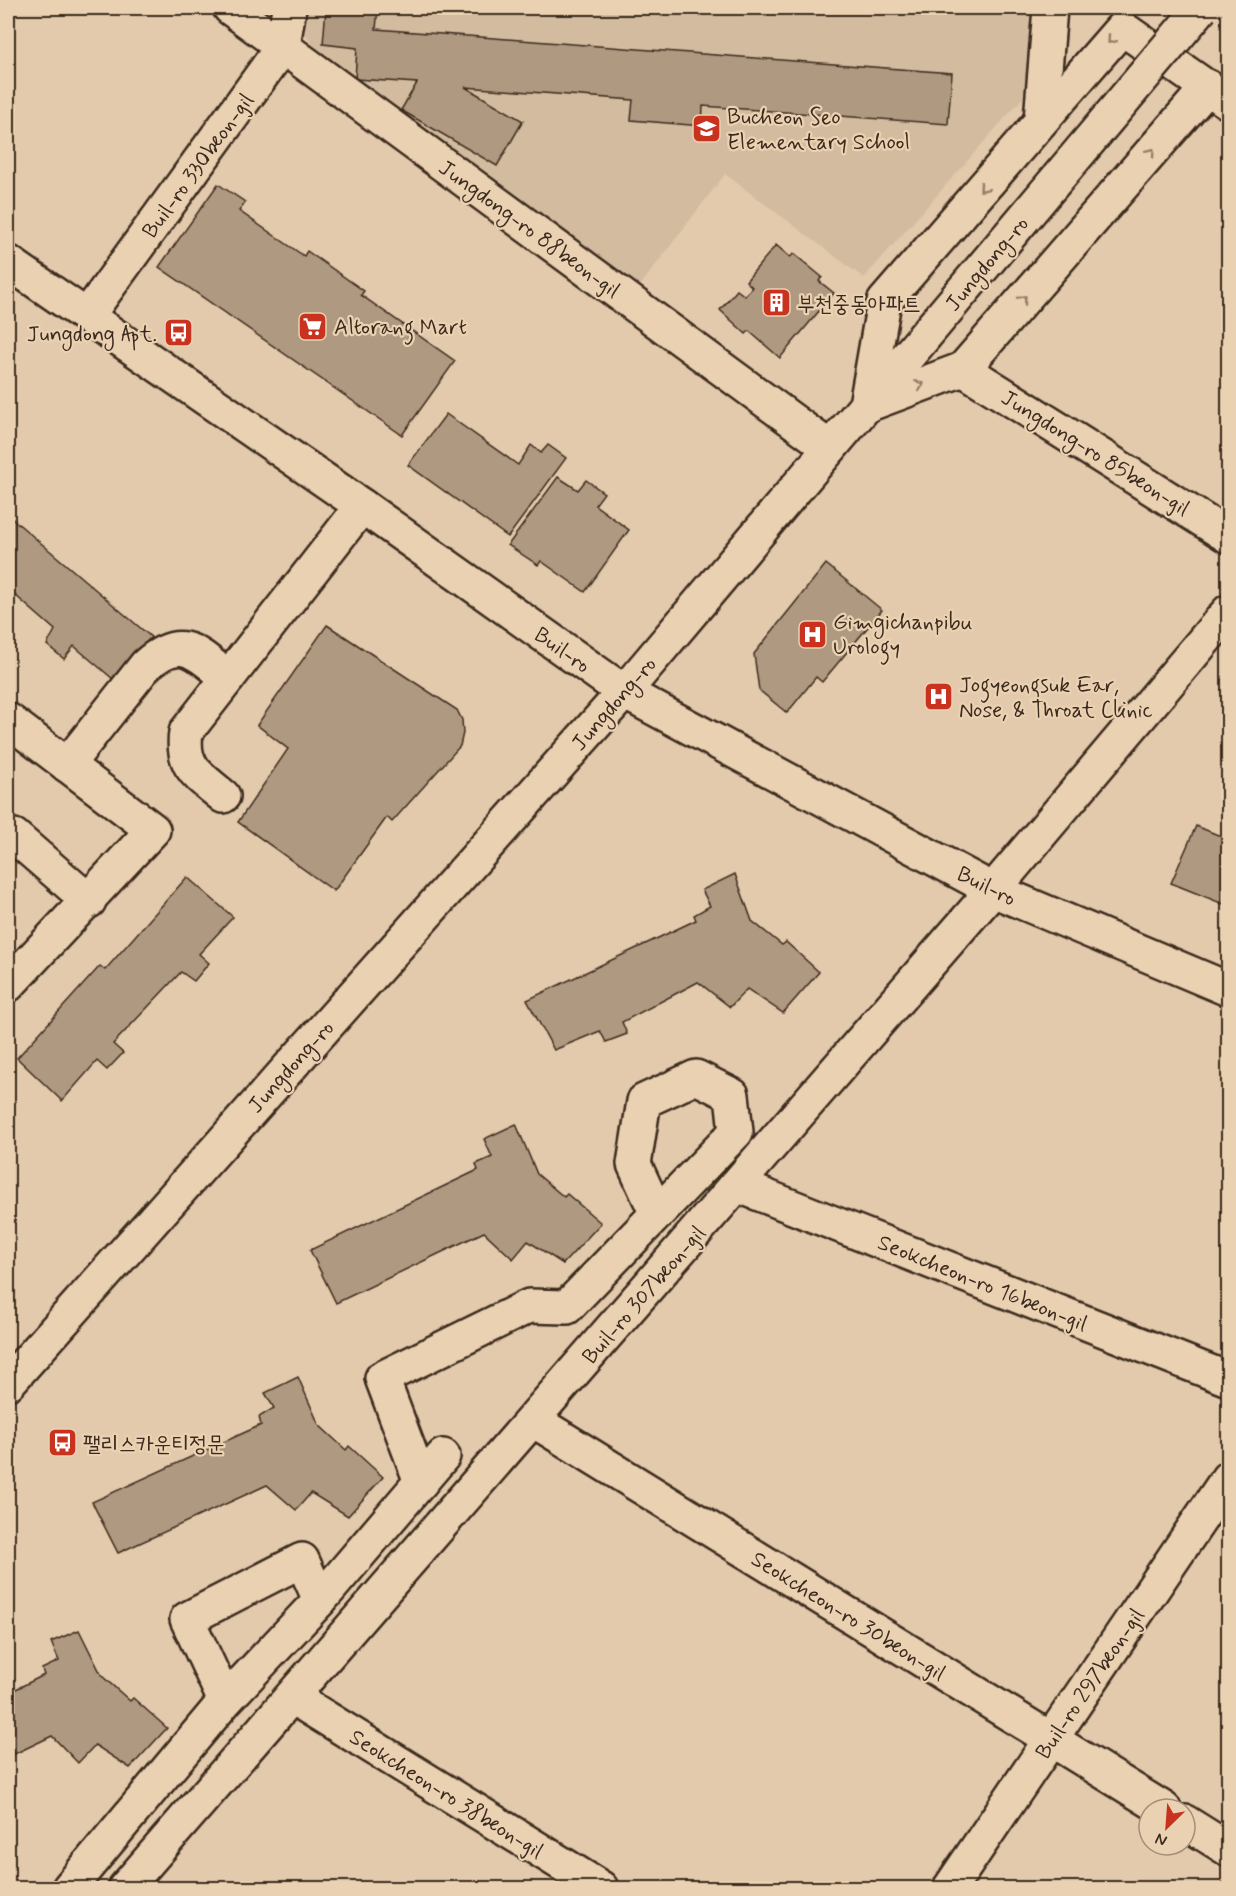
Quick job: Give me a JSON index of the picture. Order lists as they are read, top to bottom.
{
  "streets": {
    "street": [
      "Buil-ro 330beon-gil",
      "Jungdong-ro 88beon-gil",
      "Jungdong-ro",
      "Jungdong-ro 85beon-gil",
      "Buil-ro",
      "Seokcheon-ro 16beon-gil",
      "Buil-ro 307beon-gil",
      "Seokcheon-ro 30beon-gil",
      "Buil-ro 297beon-gil",
      "Seokcheon-ro 38beon-gil"
    ]
  },
  "crossings": [
    ["Buil-ro 330beon-gil", "Jungdong-ro 88beon-gil"],
    ["Buil-ro 330beon-gil", "Buil-ro"],
    ["Jungdong-ro 88beon-gil", "Jungdong-ro"],
    ["Jungdong-ro", "Buil-ro"],
    ["Buil-ro", "Buil-ro 307beon-gil"],
    ["Seokcheon-ro 16beon-gil", "Buil-ro 307beon-gil"],
    ["Buil-ro 307beon-gil", "Seokcheon-ro 30beon-gil"],
    ["Buil-ro 307beon-gil", "Seokcheon-ro 38beon-gil"],
    ["Seokcheon-ro 30beon-gil", "Buil-ro 297beon-gil"]
  ],
  "places": {
    "school or university": ["Bucheon Seo Elementary School"],
    "building": ["부천중동아파트"],
    "supermarket": ["Altorang Mart"],
    "bus stop": ["Jungdong Apt.", "팰리스카운티정문"],
    "hospital": ["Gimgichanpibu Urology", "Jogyeongsuk Ear, Nose, & Throat Clinic"]
  },
  "north": "bottom left"
}
